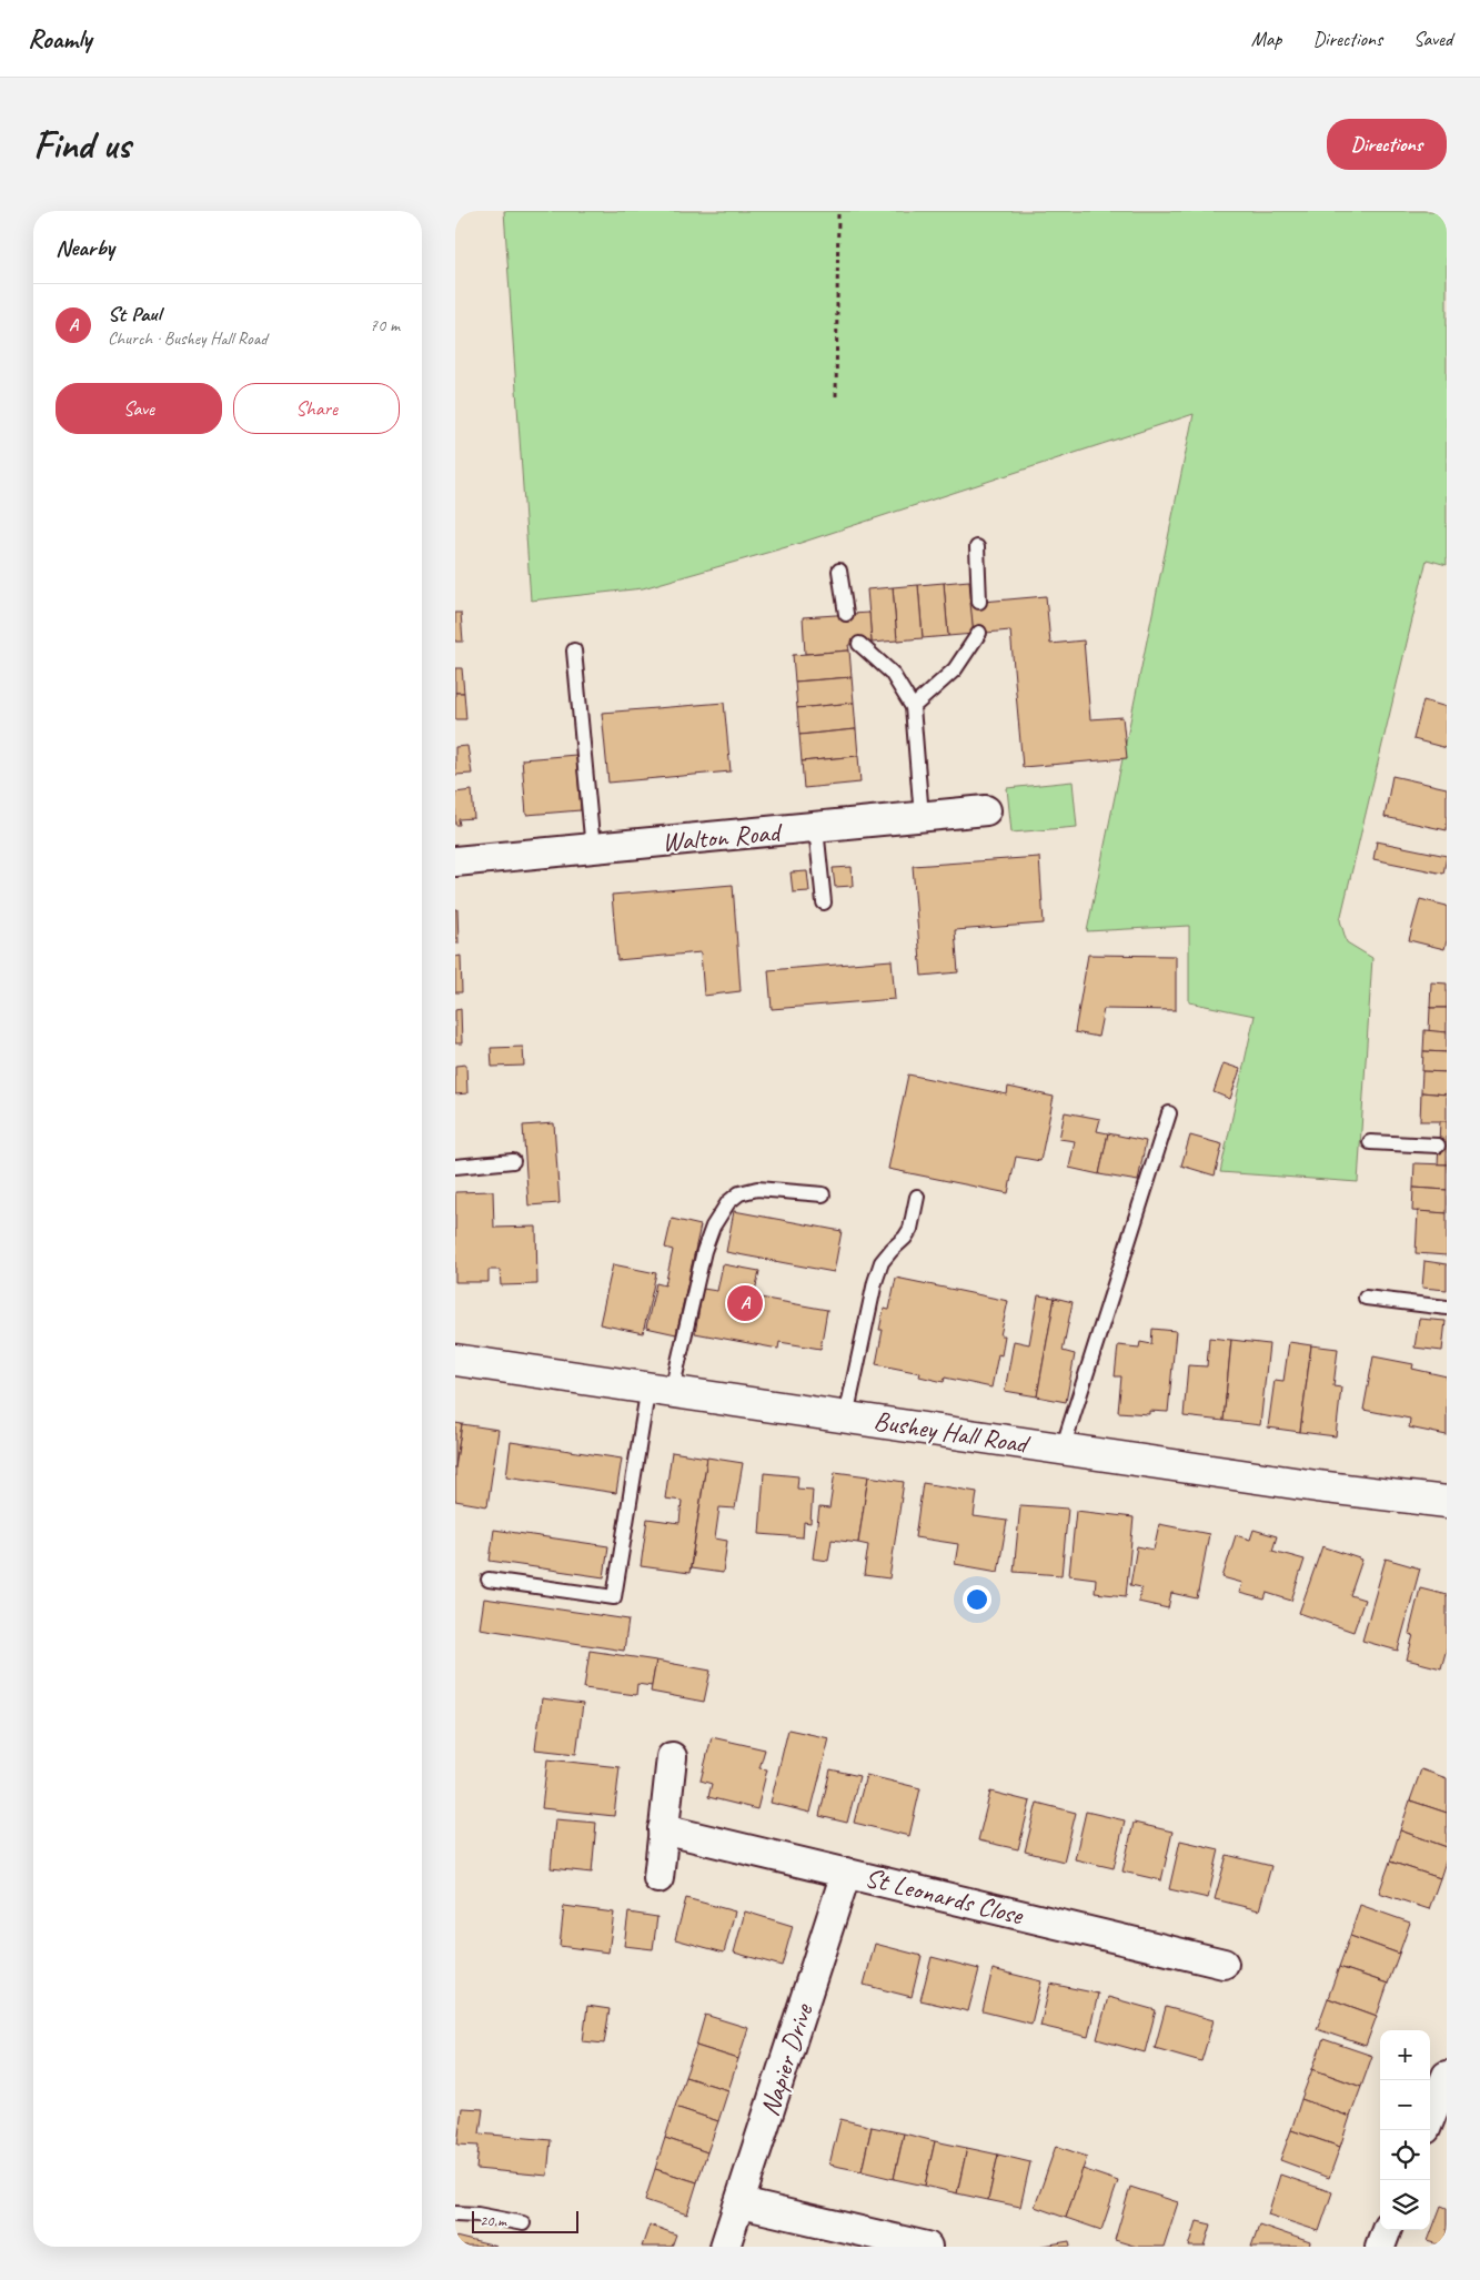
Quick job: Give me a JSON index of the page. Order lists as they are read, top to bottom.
{
  "streets": {
    "street": [
      "Walton Road",
      "Bushey Hall Road",
      "St Leonards Close",
      "Napier Drive"
    ]
  },
  "crossings": [
    ["St Leonards Close", "Napier Drive"]
  ],
  "scale_bar": "20 m",
  "page": {
    "header": "Roamly",
    "nav": ["Map", "Directions", "Saved"],
    "buttons": [
      "Directions",
      ["Save", "Share"]
    ],
    "title": "Find us",
    "heading": "Nearby",
    "list": [
      {
        "mark": "A",
        "name": "St Paul",
        "note": "Church · Bushey Hall Road",
        "value": "70 m"
      }
    ],
    "pins": "A",
    "map_buttons": ["+", "−"],
    "scale": "20 m"
  }
}
